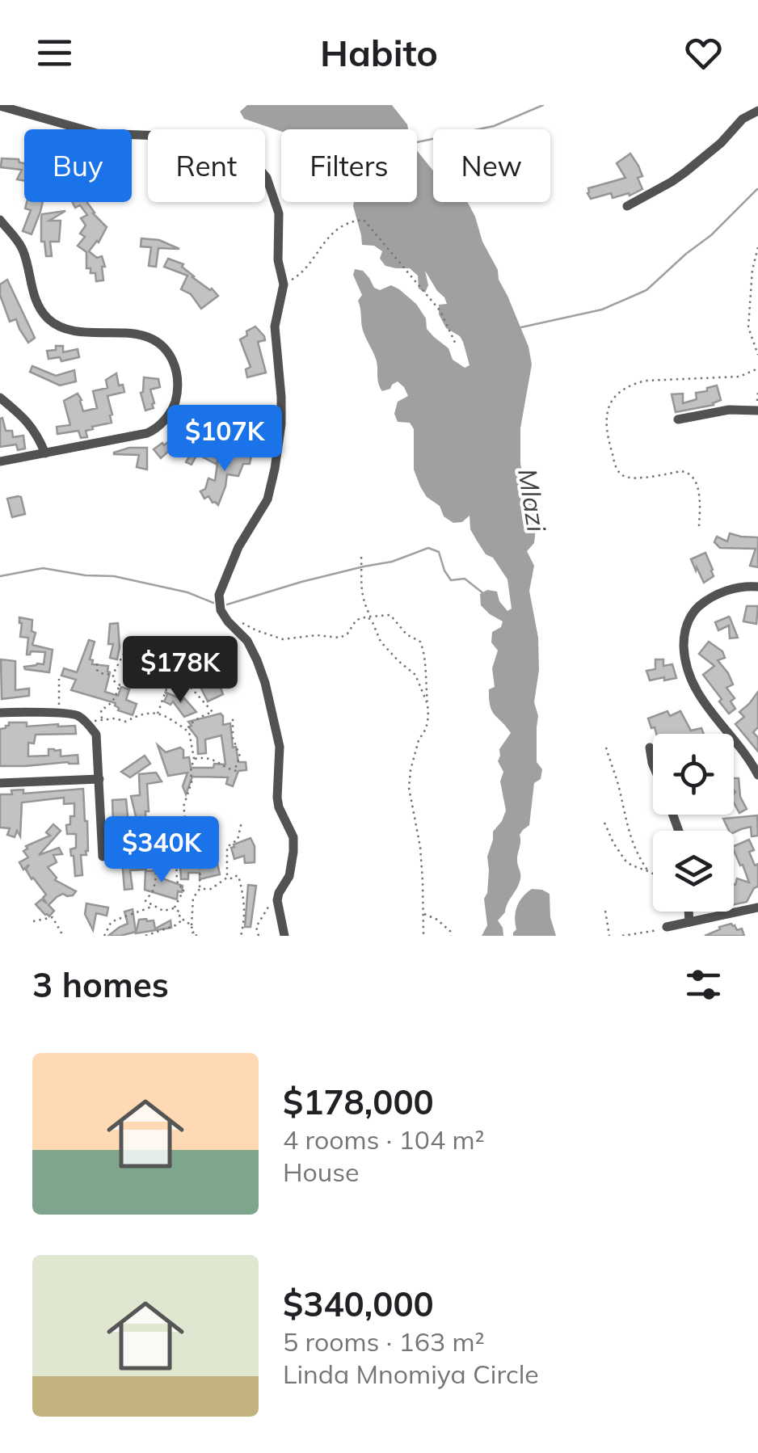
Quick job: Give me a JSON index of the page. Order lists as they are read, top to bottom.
{
  "water": ["Mlazi"],
  "page": {
    "header": "Habito",
    "chip": [
      "Buy",
      "Rent",
      "Filters",
      "New"
    ],
    "price": ["$107K", "$178K", "$340K"],
    "heading": "3 homes",
    "list": [
      {
        "name": "$178,000",
        "note": "4 rooms · 104 m² · House"
      },
      {
        "name": "$340,000",
        "note": "5 rooms · 163 m² · Linda Mnomiya Circle"
      }
    ]
  }
}
